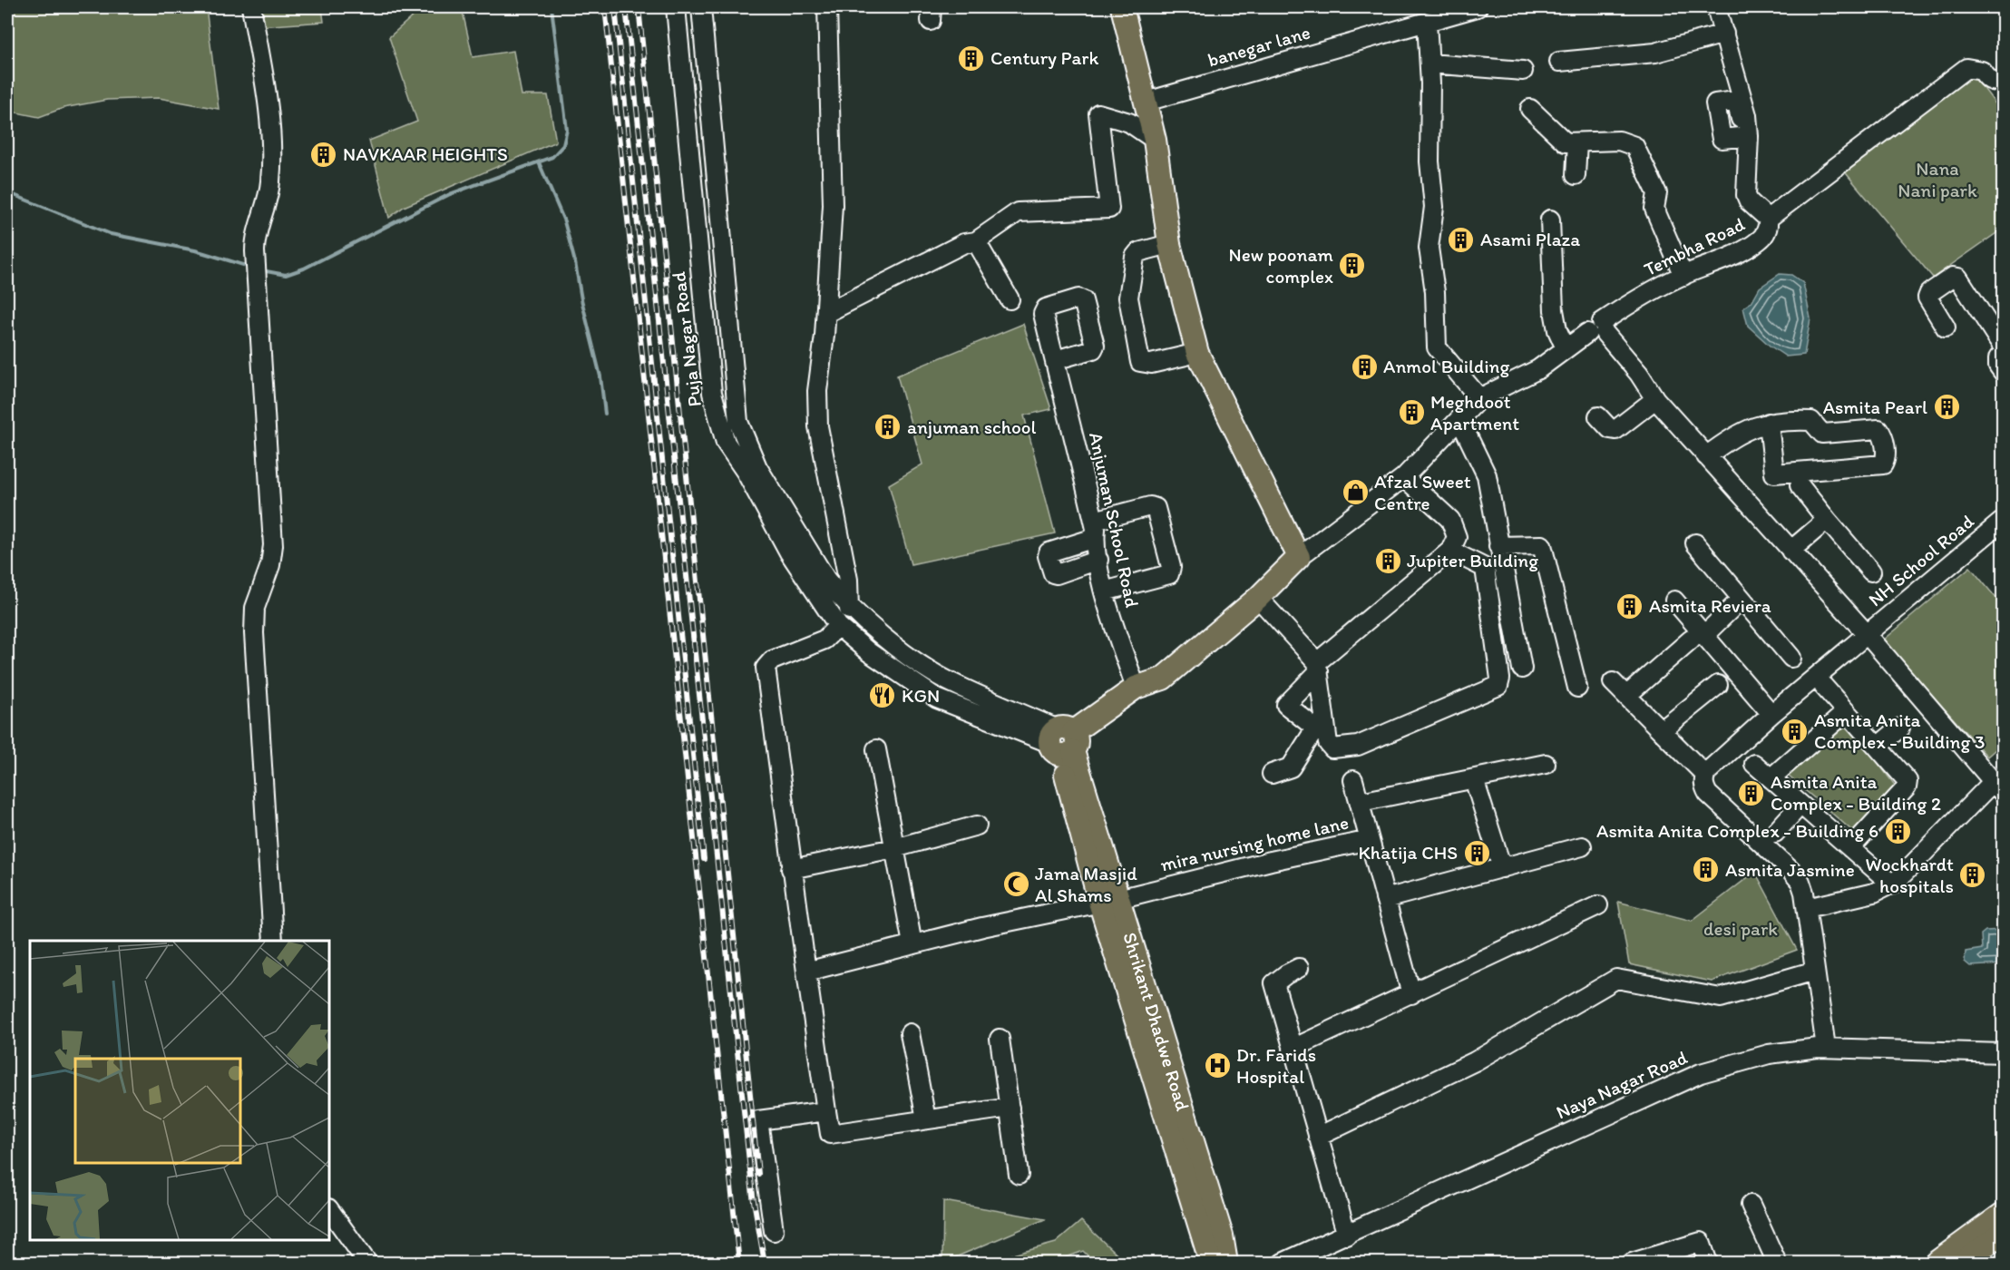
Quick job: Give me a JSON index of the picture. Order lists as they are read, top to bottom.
{
  "streets": {
    "main road": ["Shrikant Dhadwe Road"],
    "street": [
      "banegar lane",
      "Tembha Road",
      "Puja Nagar Road",
      "Anjuman School Road",
      "NH School Road",
      "mira nursing home lane",
      "Naya Nagar Road"
    ]
  },
  "crossings": [
    ["Puja Nagar Road", "Shrikant Dhadwe Road"],
    ["mira nursing home lane", "Shrikant Dhadwe Road"]
  ],
  "parks": ["Nana Nani park", "desi park"],
  "places": {
    "building": [
      "Century Park",
      "NAVKAAR HEIGHTS",
      "Asami Plaza",
      "New poonam complex",
      "Anmol Building",
      "Asmita Pearl",
      "Meghdoot Apartment",
      "anjuman school",
      "Jupiter Building",
      "Asmita Reviera",
      "Asmita Anita Complex - Building 3",
      "Asmita Anita Complex - Building 2",
      "Asmita Anita Complex - Building 6",
      "Khatija CHS",
      "Asmita Jasmine",
      "Wockhardt hospitals"
    ],
    "shop": ["Afzal Sweet Centre"],
    "restaurant": ["KGN"],
    "mosque": ["Jama Masjid Al Shams"],
    "hospital": ["Dr. Farids Hospital"]
  }
}
